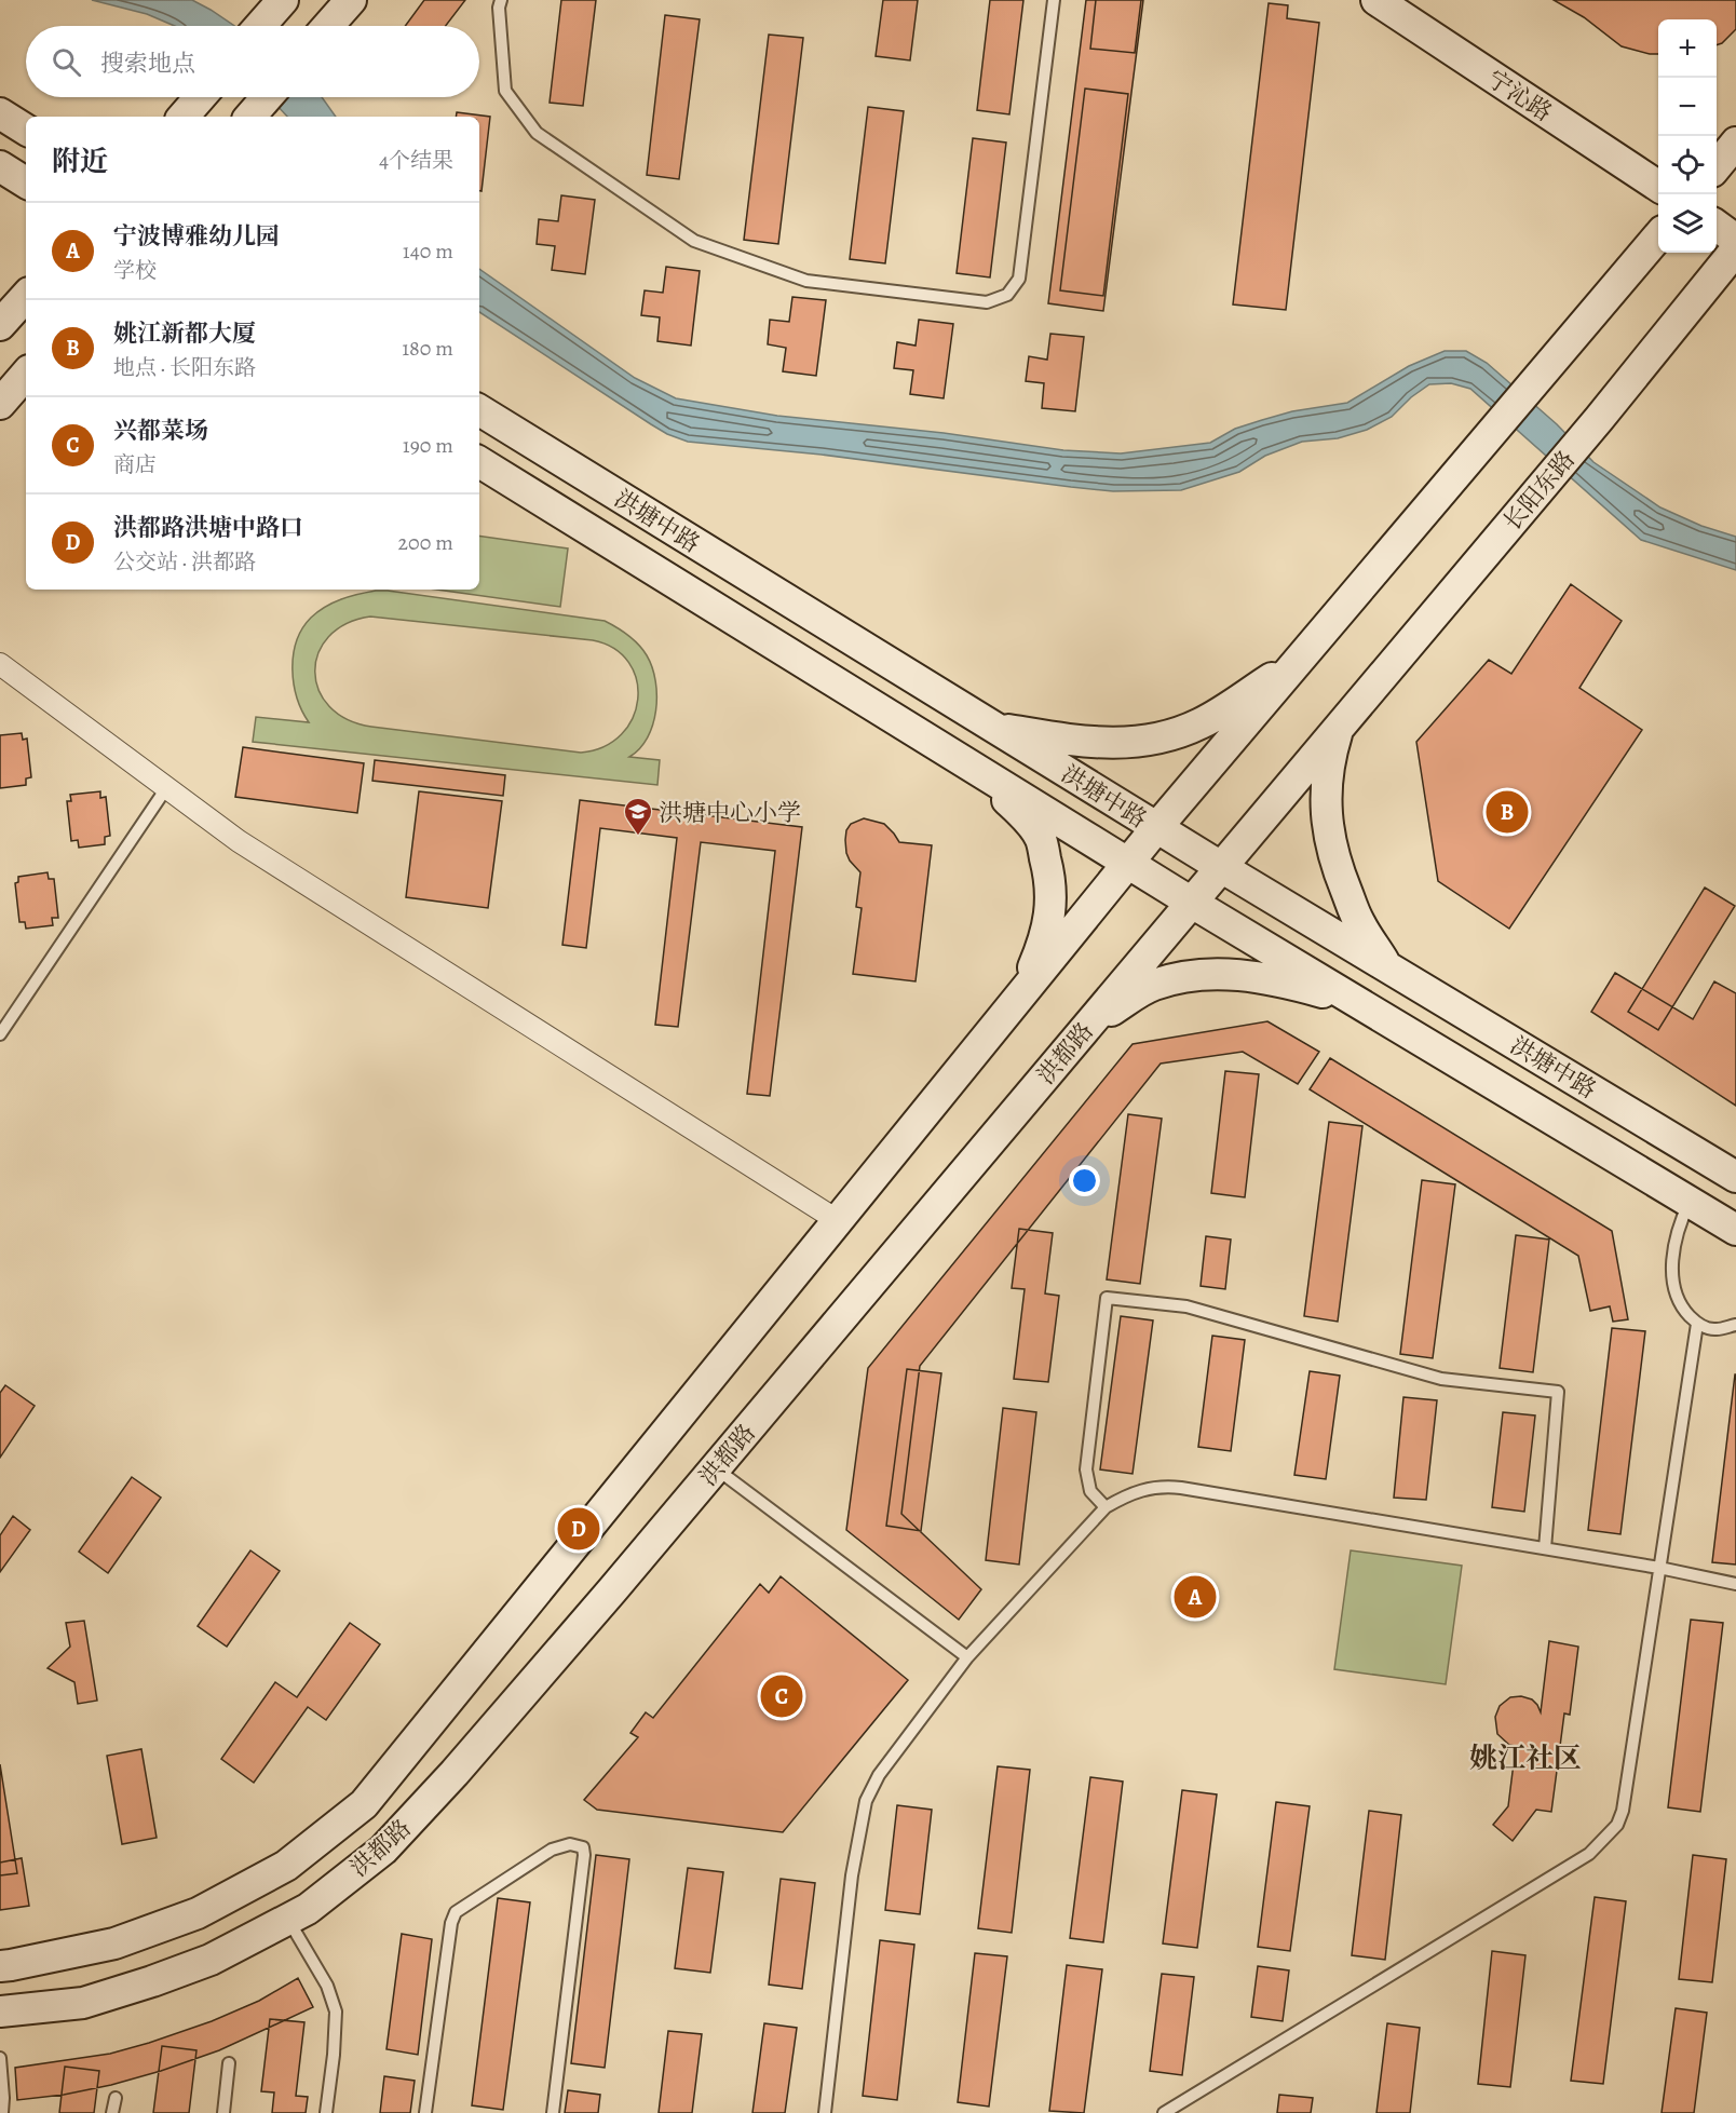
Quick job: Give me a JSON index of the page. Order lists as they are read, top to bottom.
{
  "streets": {
    "main road": [
      "宁沁路",
      "长阳东路",
      "洪塘中路",
      "洪都路"
    ]
  },
  "crossings": [
    ["长阳东路", "洪都路"],
    ["洪塘中路", "洪都路"]
  ],
  "districts": ["姚江社区"],
  "places": {
    "school or university": ["洪塘中心小学"]
  },
  "page": {
    "map_buttons": ["+", "−"],
    "search": "搜索地点",
    "heading": ["附近", "4个结果"],
    "list": [
      {
        "mark": "A",
        "name": "宁波博雅幼儿园",
        "note": "学校",
        "value": "140 m"
      },
      {
        "mark": "B",
        "name": "姚江新都大厦",
        "note": "地点 · 长阳东路",
        "value": "180 m"
      },
      {
        "mark": "C",
        "name": "兴都菜场",
        "note": "商店",
        "value": "190 m"
      },
      {
        "mark": "D",
        "name": "洪都路洪塘中路口",
        "note": "公交站 · 洪都路",
        "value": "200 m"
      }
    ],
    "pins": [
      "B",
      "D",
      "A",
      "C"
    ]
  }
}
